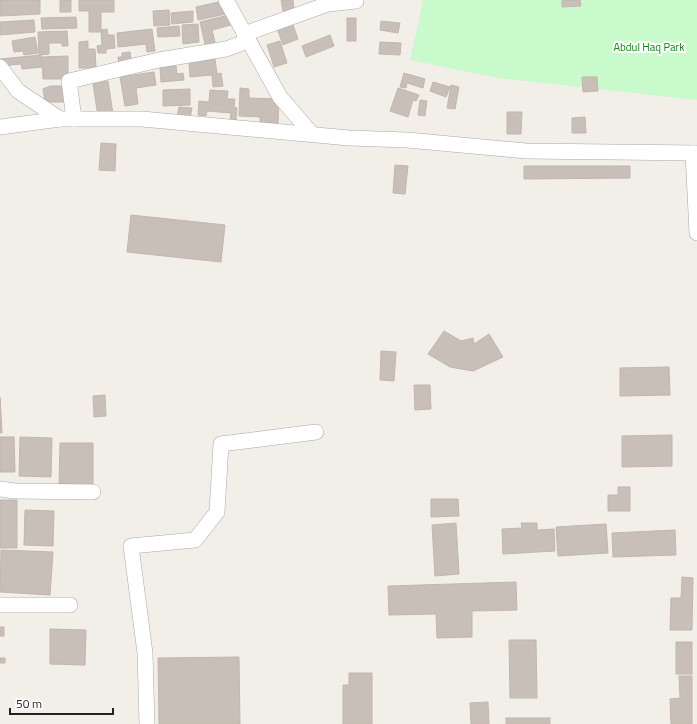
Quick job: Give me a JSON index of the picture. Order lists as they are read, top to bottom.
{
  "parks": ["Abdul Haq Park"],
  "scale_bar": "50 m"
}
